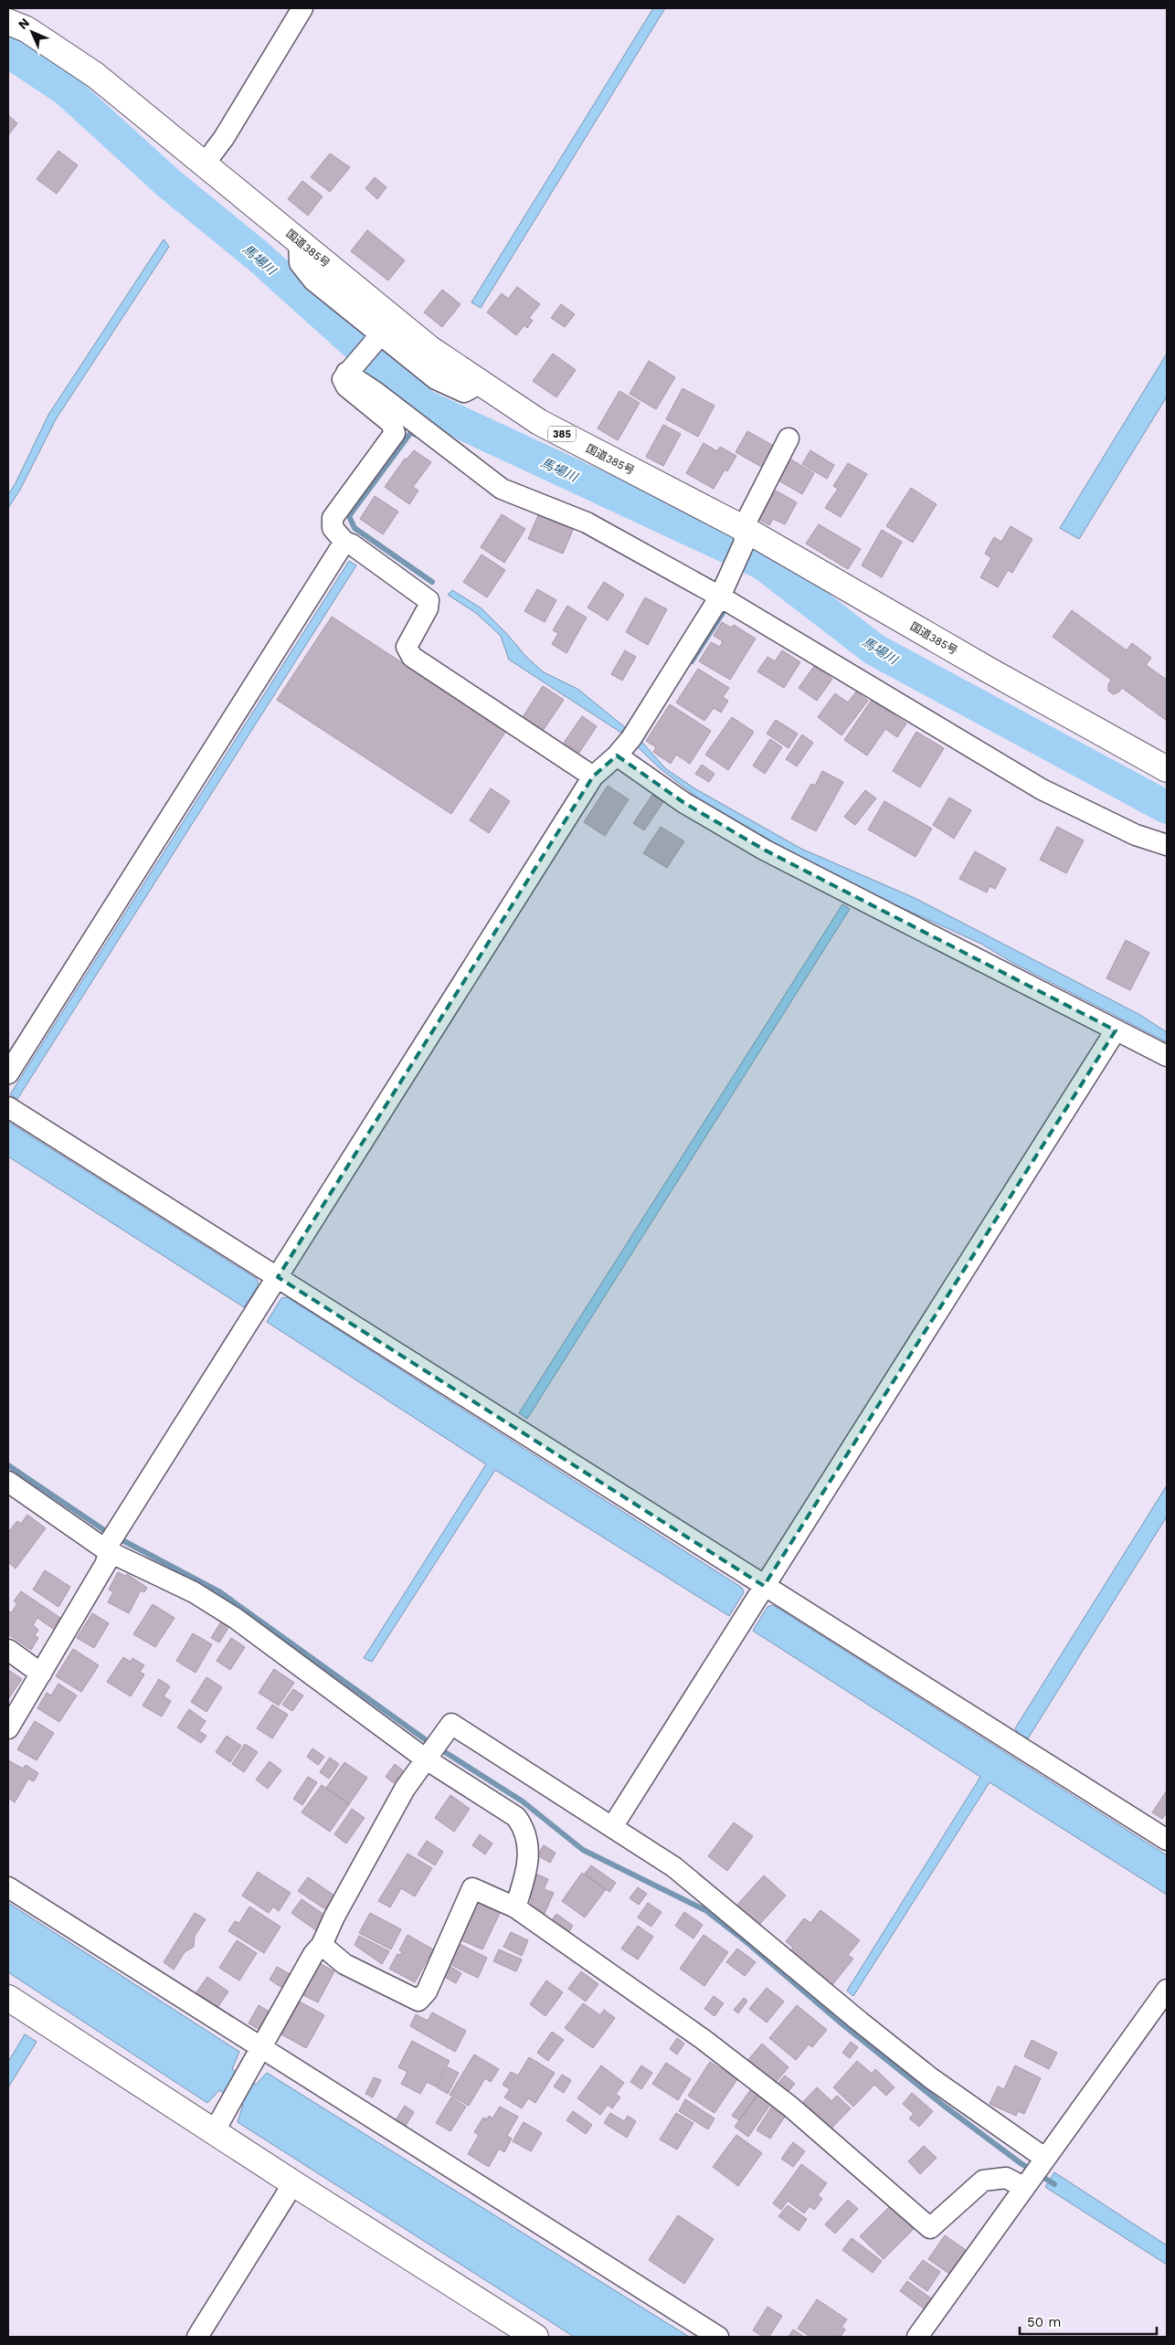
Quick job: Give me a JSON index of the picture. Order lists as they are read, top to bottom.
{
  "streets": {
    "main road": ["国道385号", "385"]
  },
  "water": ["馬場川"],
  "scale_bar": "50 m",
  "north": "top left"
}
